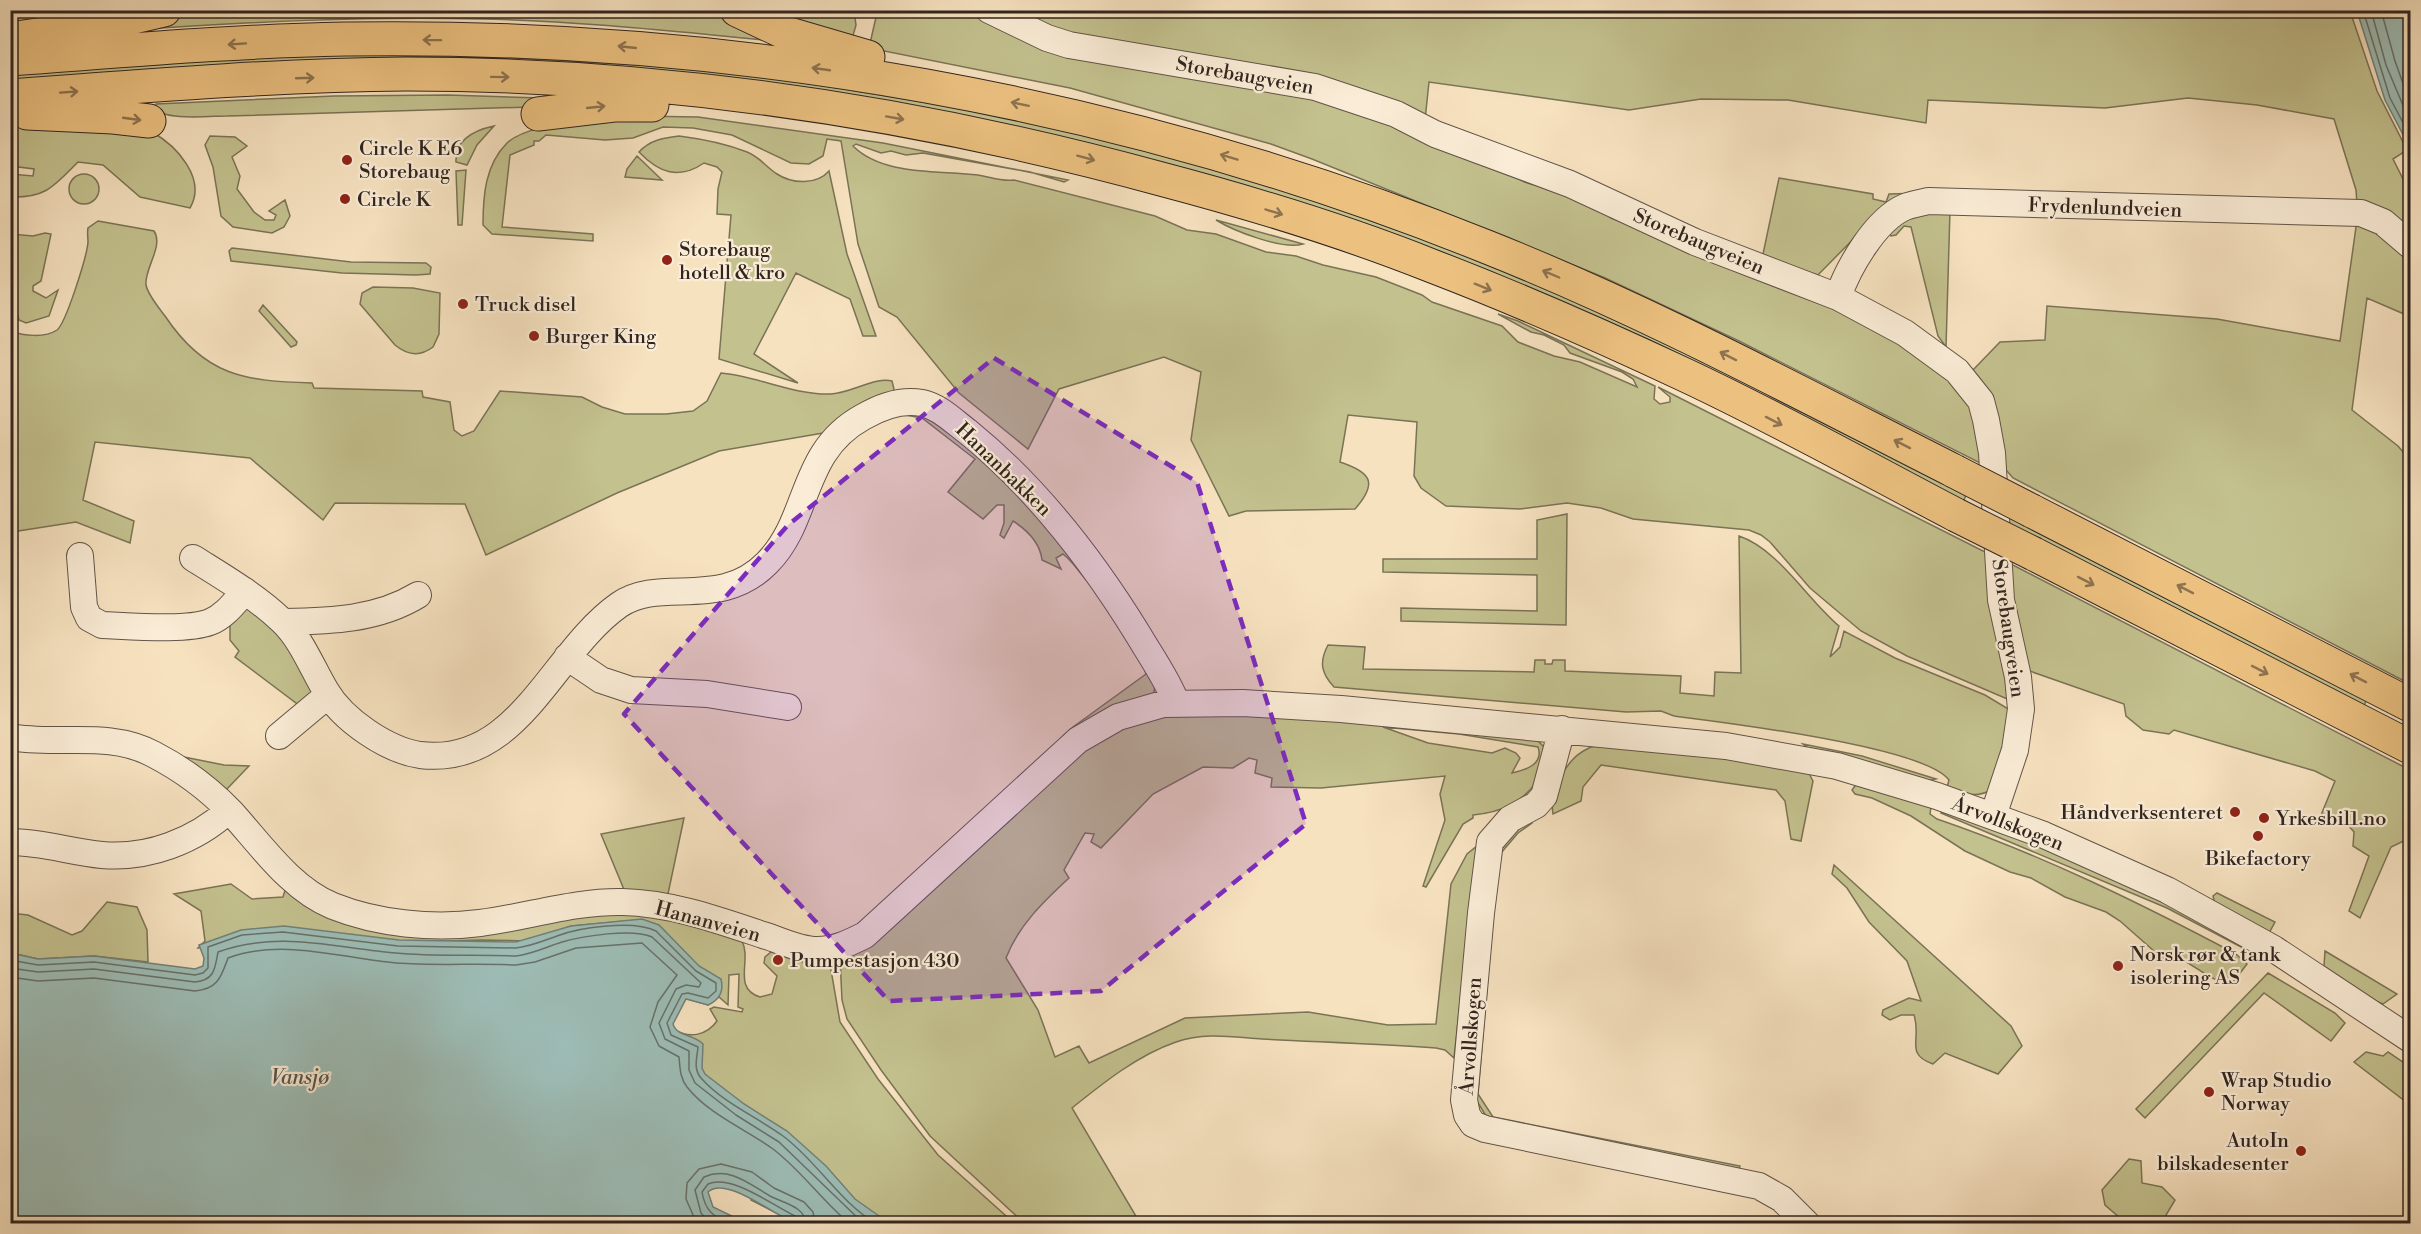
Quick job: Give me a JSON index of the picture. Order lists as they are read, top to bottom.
{
  "streets": {
    "street": [
      "Storebaugveien",
      "Frydenlundveien",
      "Hananbakken",
      "Årvollskogen",
      "Hananveien"
    ]
  },
  "crossings": [
    ["Storebaugveien", "Frydenlundveien"],
    ["Storebaugveien", "Årvollskogen"],
    ["Hananbakken", "Årvollskogen"],
    ["Hananbakken", "Hananveien"],
    ["Årvollskogen", "Hananveien"]
  ],
  "water": ["Vansjø"],
  "places": [
    "Circle K E6 Storebaug",
    "Circle K",
    "Storebaug hotell & kro",
    "Truck disel",
    "Burger King",
    "Håndverksenteret",
    "Yrkesbil1.no",
    "Bikefactory",
    "Pumpestasjon 430",
    "Norsk rør & tank isolering AS",
    "Wrap Studio Norway",
    "AutoIn bilskadesenter"
  ]
}
